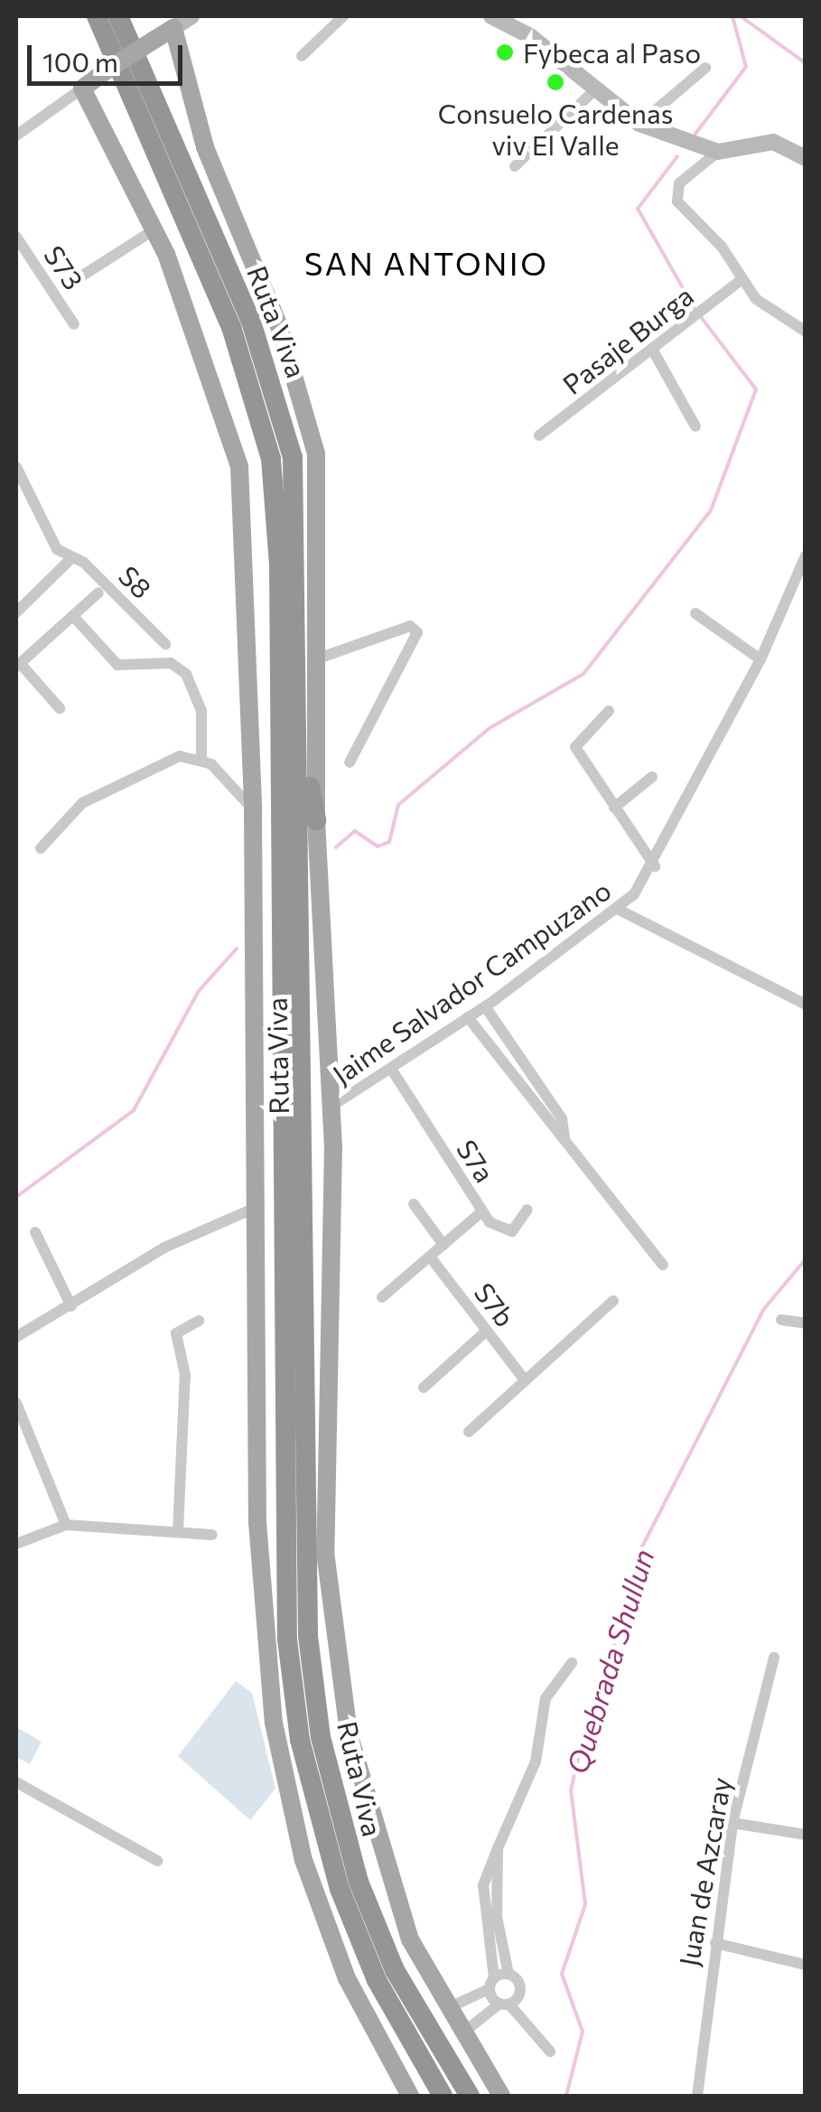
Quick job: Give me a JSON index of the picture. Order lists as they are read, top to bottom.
{
  "streets": {
    "highway": ["Ruta Viva"],
    "street": [
      "S73",
      "Pasaje Burga",
      "S8",
      "Jaime Salvador Campuzano",
      "S7a",
      "S7b",
      "Juan de Azcaray"
    ]
  },
  "crossings": [
    ["Ruta Viva", "Jaime Salvador Campuzano"],
    ["Jaime Salvador Campuzano", "S7a"],
    ["S7a", "S7b"]
  ],
  "districts": ["SAN ANTONIO"],
  "water": ["Quebrada Shullun"],
  "places": ["Fybeca al Paso", "Consuelo Cardenas viv El Valle"],
  "scale_bar": "100 m"
}
